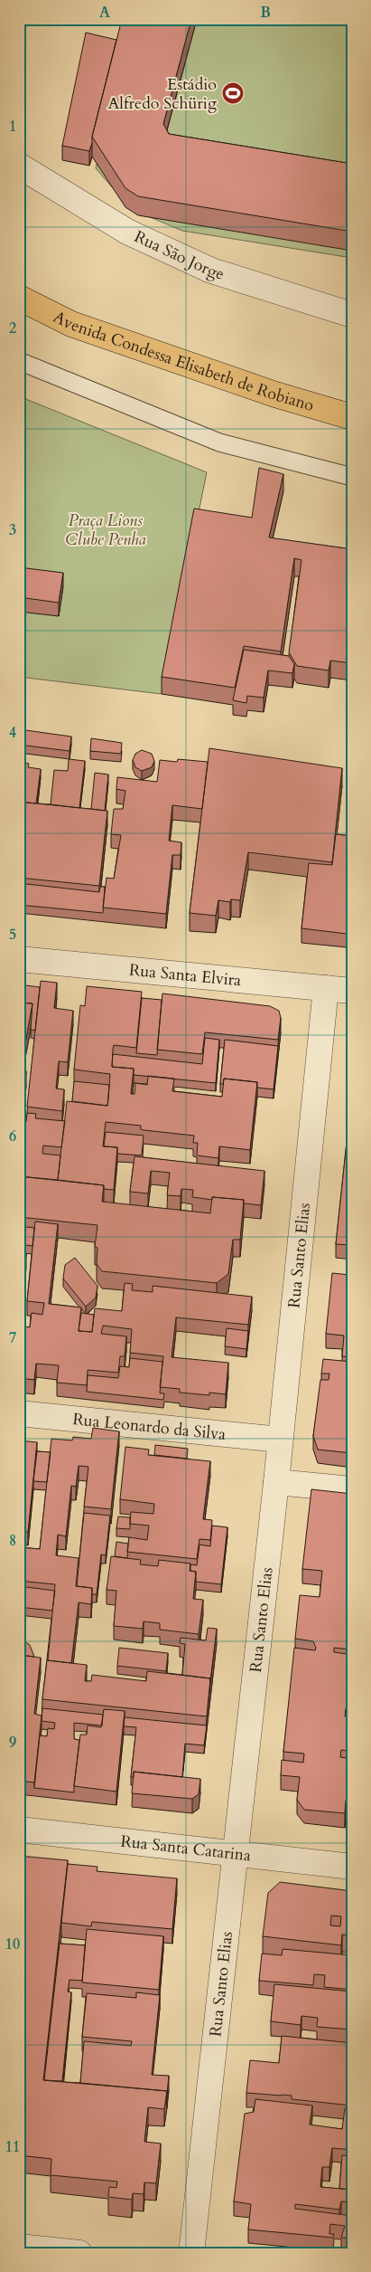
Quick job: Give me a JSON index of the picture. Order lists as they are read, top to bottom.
{
  "streets": {
    "highway": ["Avenida Condessa Elisabeth de Robiano"],
    "street": [
      "Rua São Jorge",
      "Rua Santa Elvira",
      "Rua Santo Elias",
      "Rua Leonardo da Silva",
      "Rua Santa Catarina"
    ]
  },
  "crossings": [
    ["Rua Santa Elvira", "Rua Santo Elias"],
    ["Rua Santo Elias", "Rua Leonardo da Silva"],
    ["Rua Santo Elias", "Rua Santa Catarina"]
  ],
  "parks": ["Praça Lions Clube Penha"],
  "places": {
    "sports": ["Estádio Alfredo Schürig"]
  },
  "grid": {
    "columns": ["A", "B"],
    "rows": [
      "1",
      "2",
      "3",
      "4",
      "5",
      "6",
      "7",
      "8",
      "9",
      "10",
      "11"
    ]
  }
}
